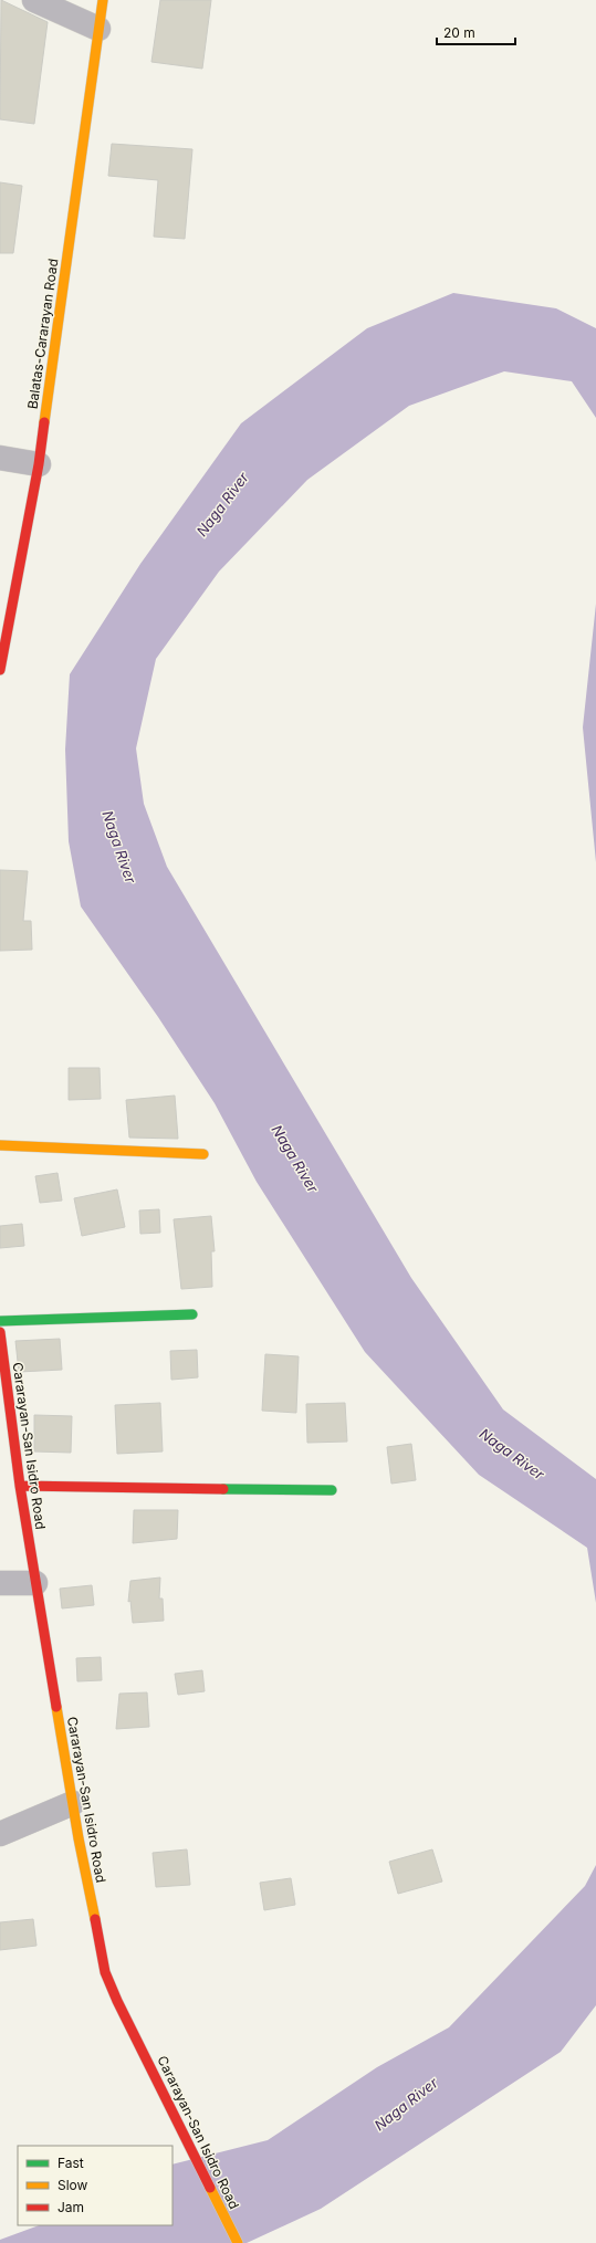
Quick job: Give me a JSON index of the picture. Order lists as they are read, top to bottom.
{
  "streets": {
    "main road": ["Balatas-Cararayan Road", "Cararayan-San Isidro Road"]
  },
  "water": ["Naga River"],
  "legend": ["Fast", "Slow", "Jam"],
  "scale_bar": "20 m"
}
